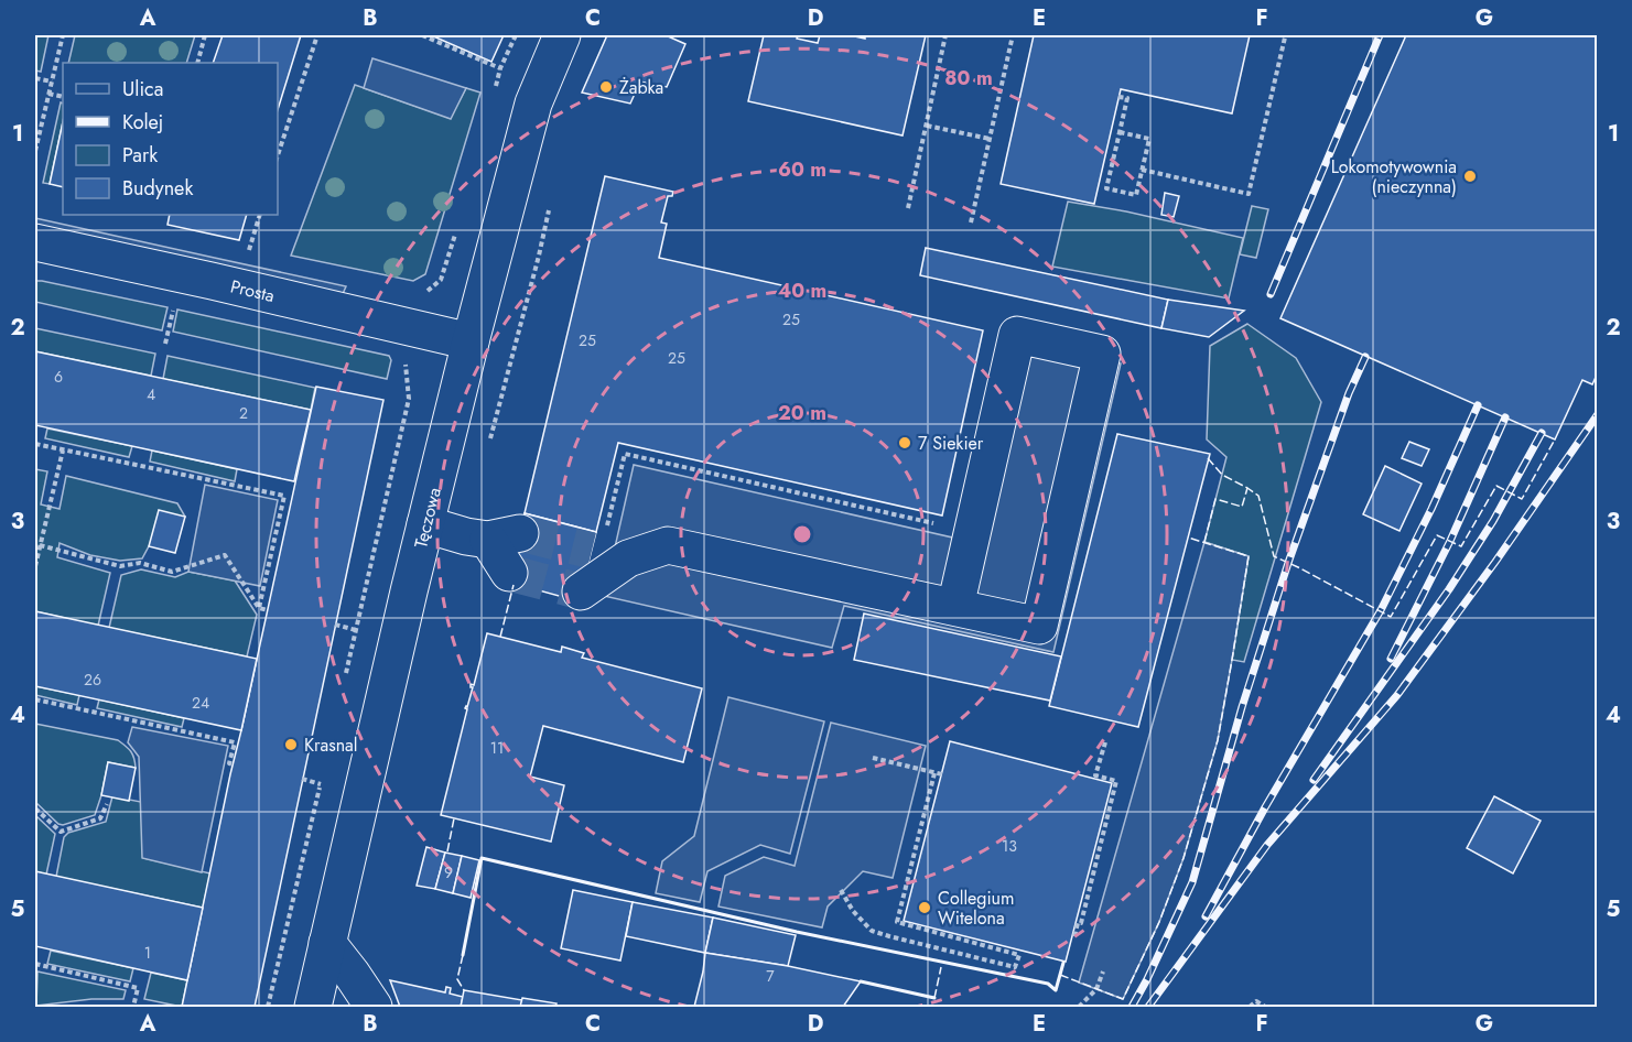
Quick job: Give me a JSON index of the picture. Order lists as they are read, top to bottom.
{
  "streets": {
    "street": ["Prosta", "Tęczowa"]
  },
  "crossings": [
    ["Prosta", "Tęczowa"]
  ],
  "places": [
    "Żabka",
    "Lokomotywownia (nieczynna)",
    "7 Siekier",
    "Krasnal",
    "Collegium Witelona"
  ],
  "house_numbers": [
    "25",
    "25",
    "25",
    "6",
    "4",
    "2",
    "26",
    "24",
    "11",
    "13",
    "9",
    "1",
    "7"
  ],
  "legend": [
    "Ulica",
    "Kolej",
    "Park",
    "Budynek"
  ],
  "grid": {
    "columns": [
      "A",
      "B",
      "C",
      "D",
      "E",
      "F",
      "G"
    ],
    "rows": [
      "1",
      "2",
      "3",
      "4",
      "5"
    ]
  },
  "rings": [
    "80 m",
    "60 m",
    "40 m",
    "20 m"
  ]
}
